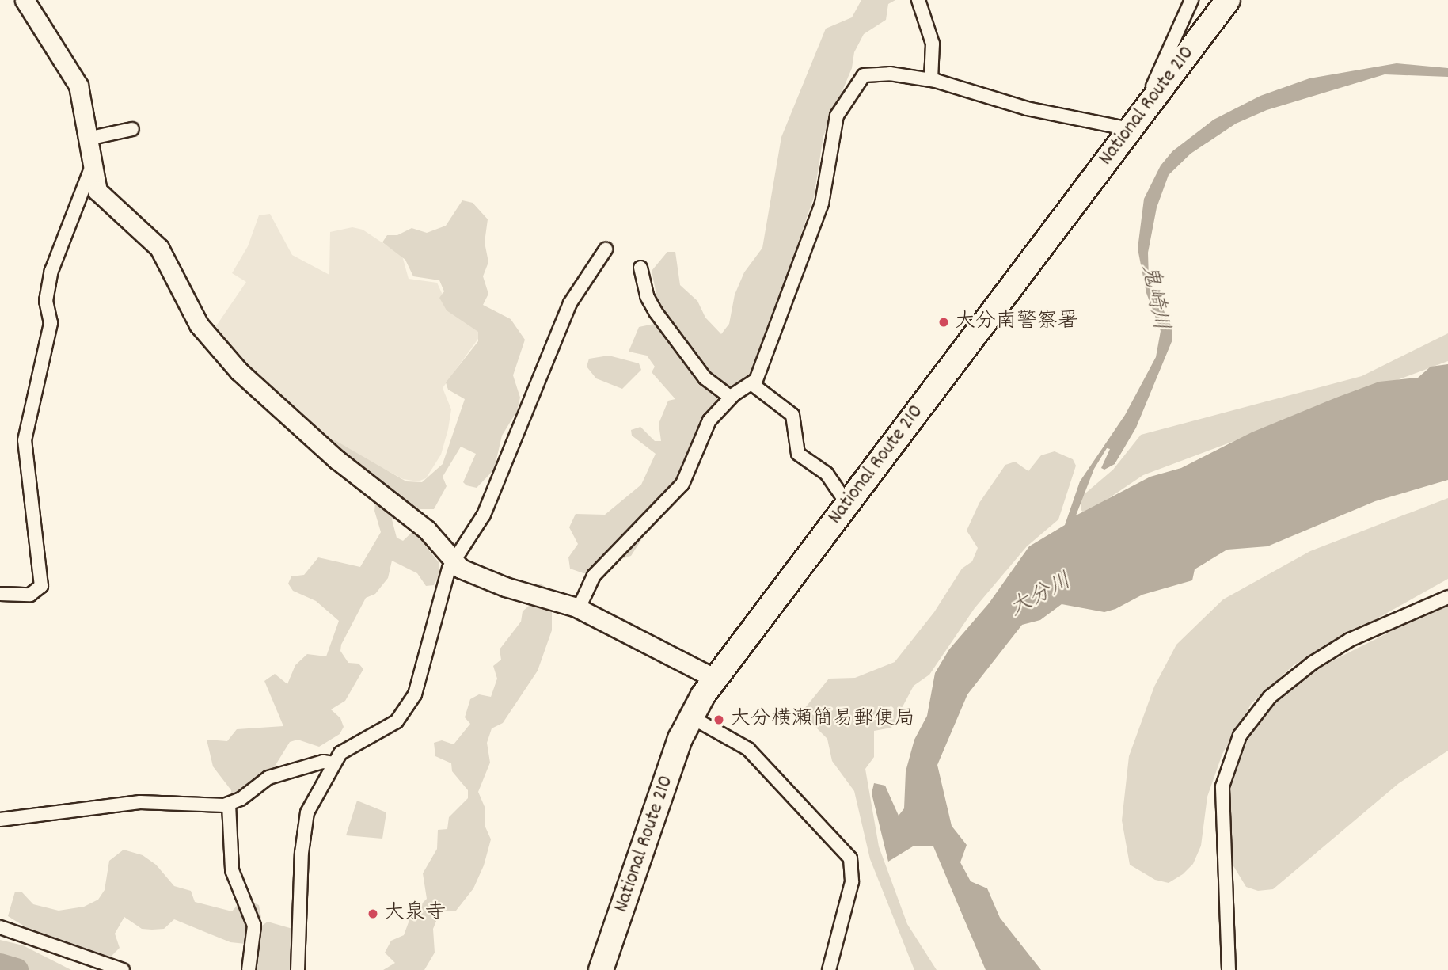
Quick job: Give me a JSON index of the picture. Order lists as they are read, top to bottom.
{
  "streets": {
    "highway": ["National Route 210"]
  },
  "water": ["鬼崎川", "大分川"],
  "places": ["大分南警察署", "大分横瀬簡易郵便局", "大泉寺"]
}
